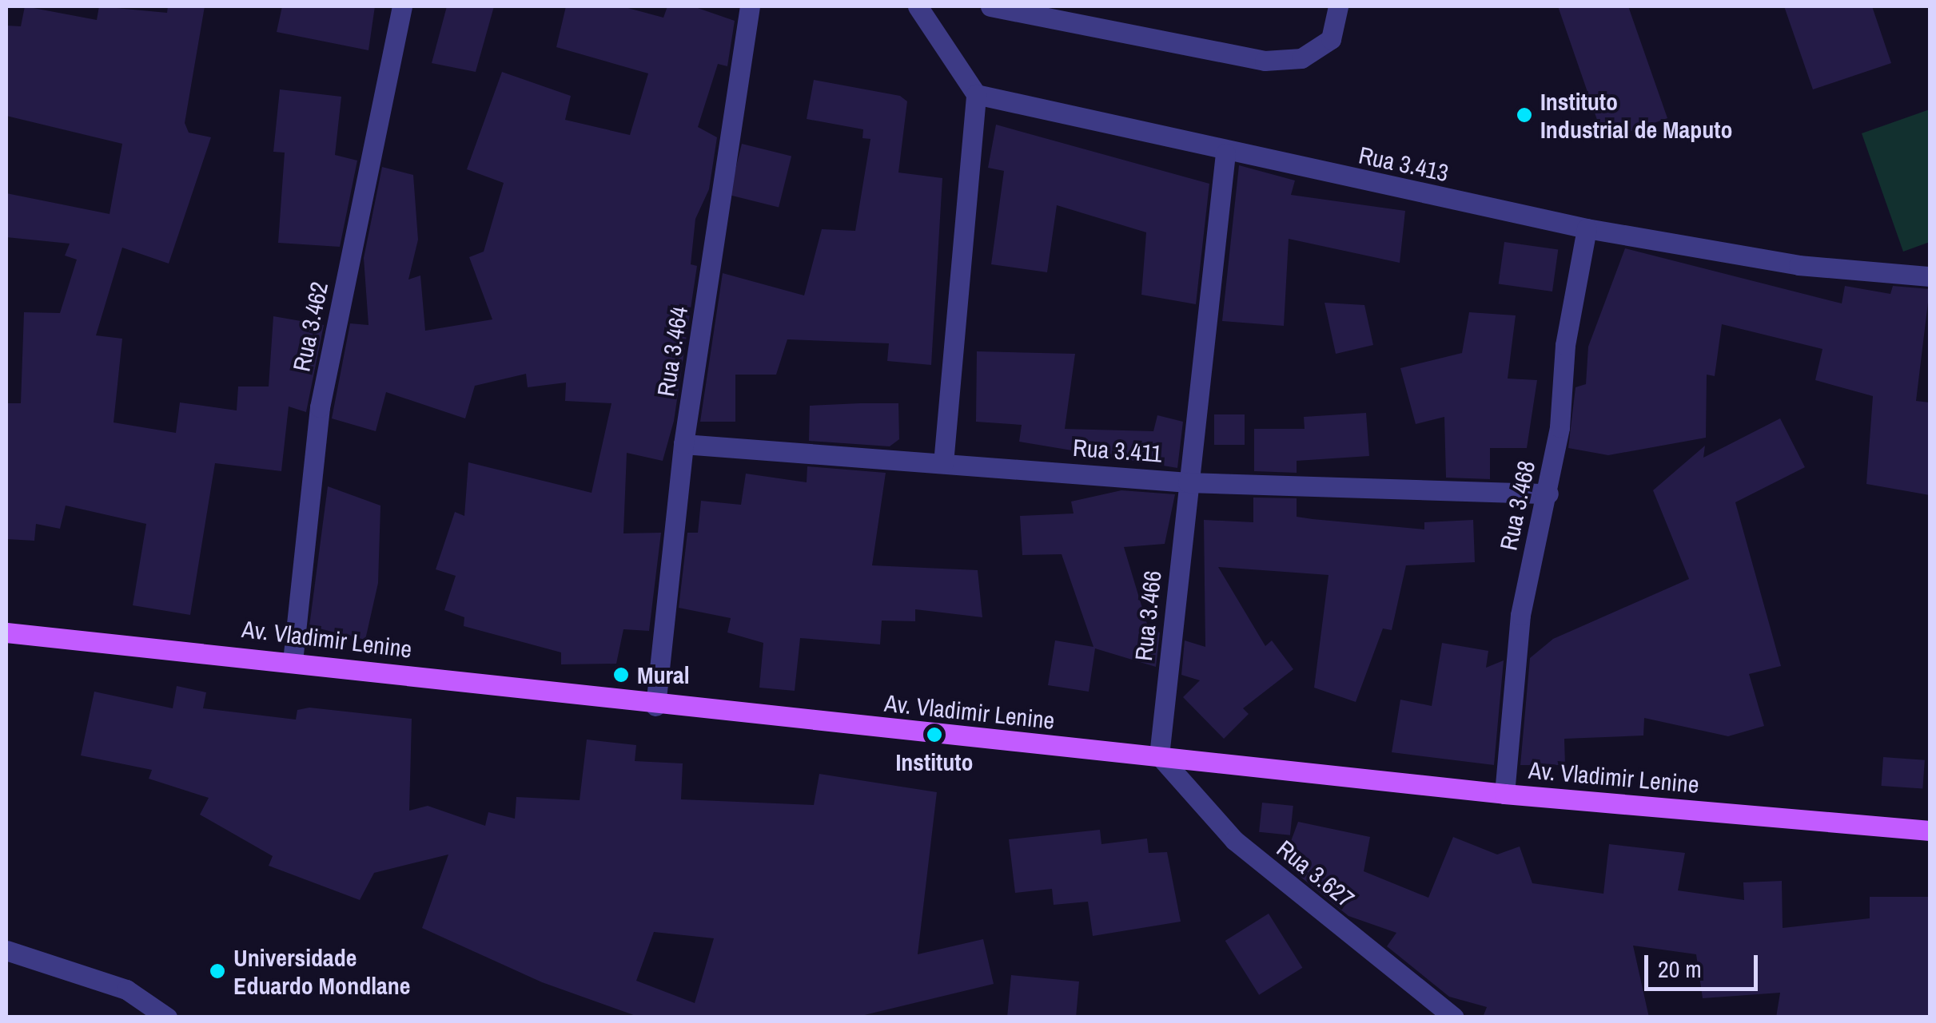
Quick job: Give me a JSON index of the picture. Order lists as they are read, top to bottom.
{
  "streets": {
    "main road": ["Av. Vladimir Lenine"],
    "street": [
      "Rua 3.413",
      "Rua 3.462",
      "Rua 3.464",
      "Rua 3.411",
      "Rua 3.468",
      "Rua 3.466",
      "Rua 3.627"
    ]
  },
  "crossings": [
    ["Rua 3.413", "Rua 3.468"],
    ["Rua 3.413", "Rua 3.466"],
    ["Rua 3.462", "Av. Vladimir Lenine"],
    ["Rua 3.464", "Rua 3.411"],
    ["Rua 3.464", "Av. Vladimir Lenine"],
    ["Rua 3.411", "Rua 3.468"],
    ["Rua 3.411", "Rua 3.466"],
    ["Rua 3.468", "Av. Vladimir Lenine"],
    ["Rua 3.466", "Av. Vladimir Lenine"],
    ["Rua 3.466", "Rua 3.627"],
    ["Av. Vladimir Lenine", "Rua 3.627"]
  ],
  "places": [
    "Instituto Industrial de Maputo",
    "Mural",
    "Instituto",
    "Universidade Eduardo Mondlane"
  ],
  "scale_bar": "20 m"
}
